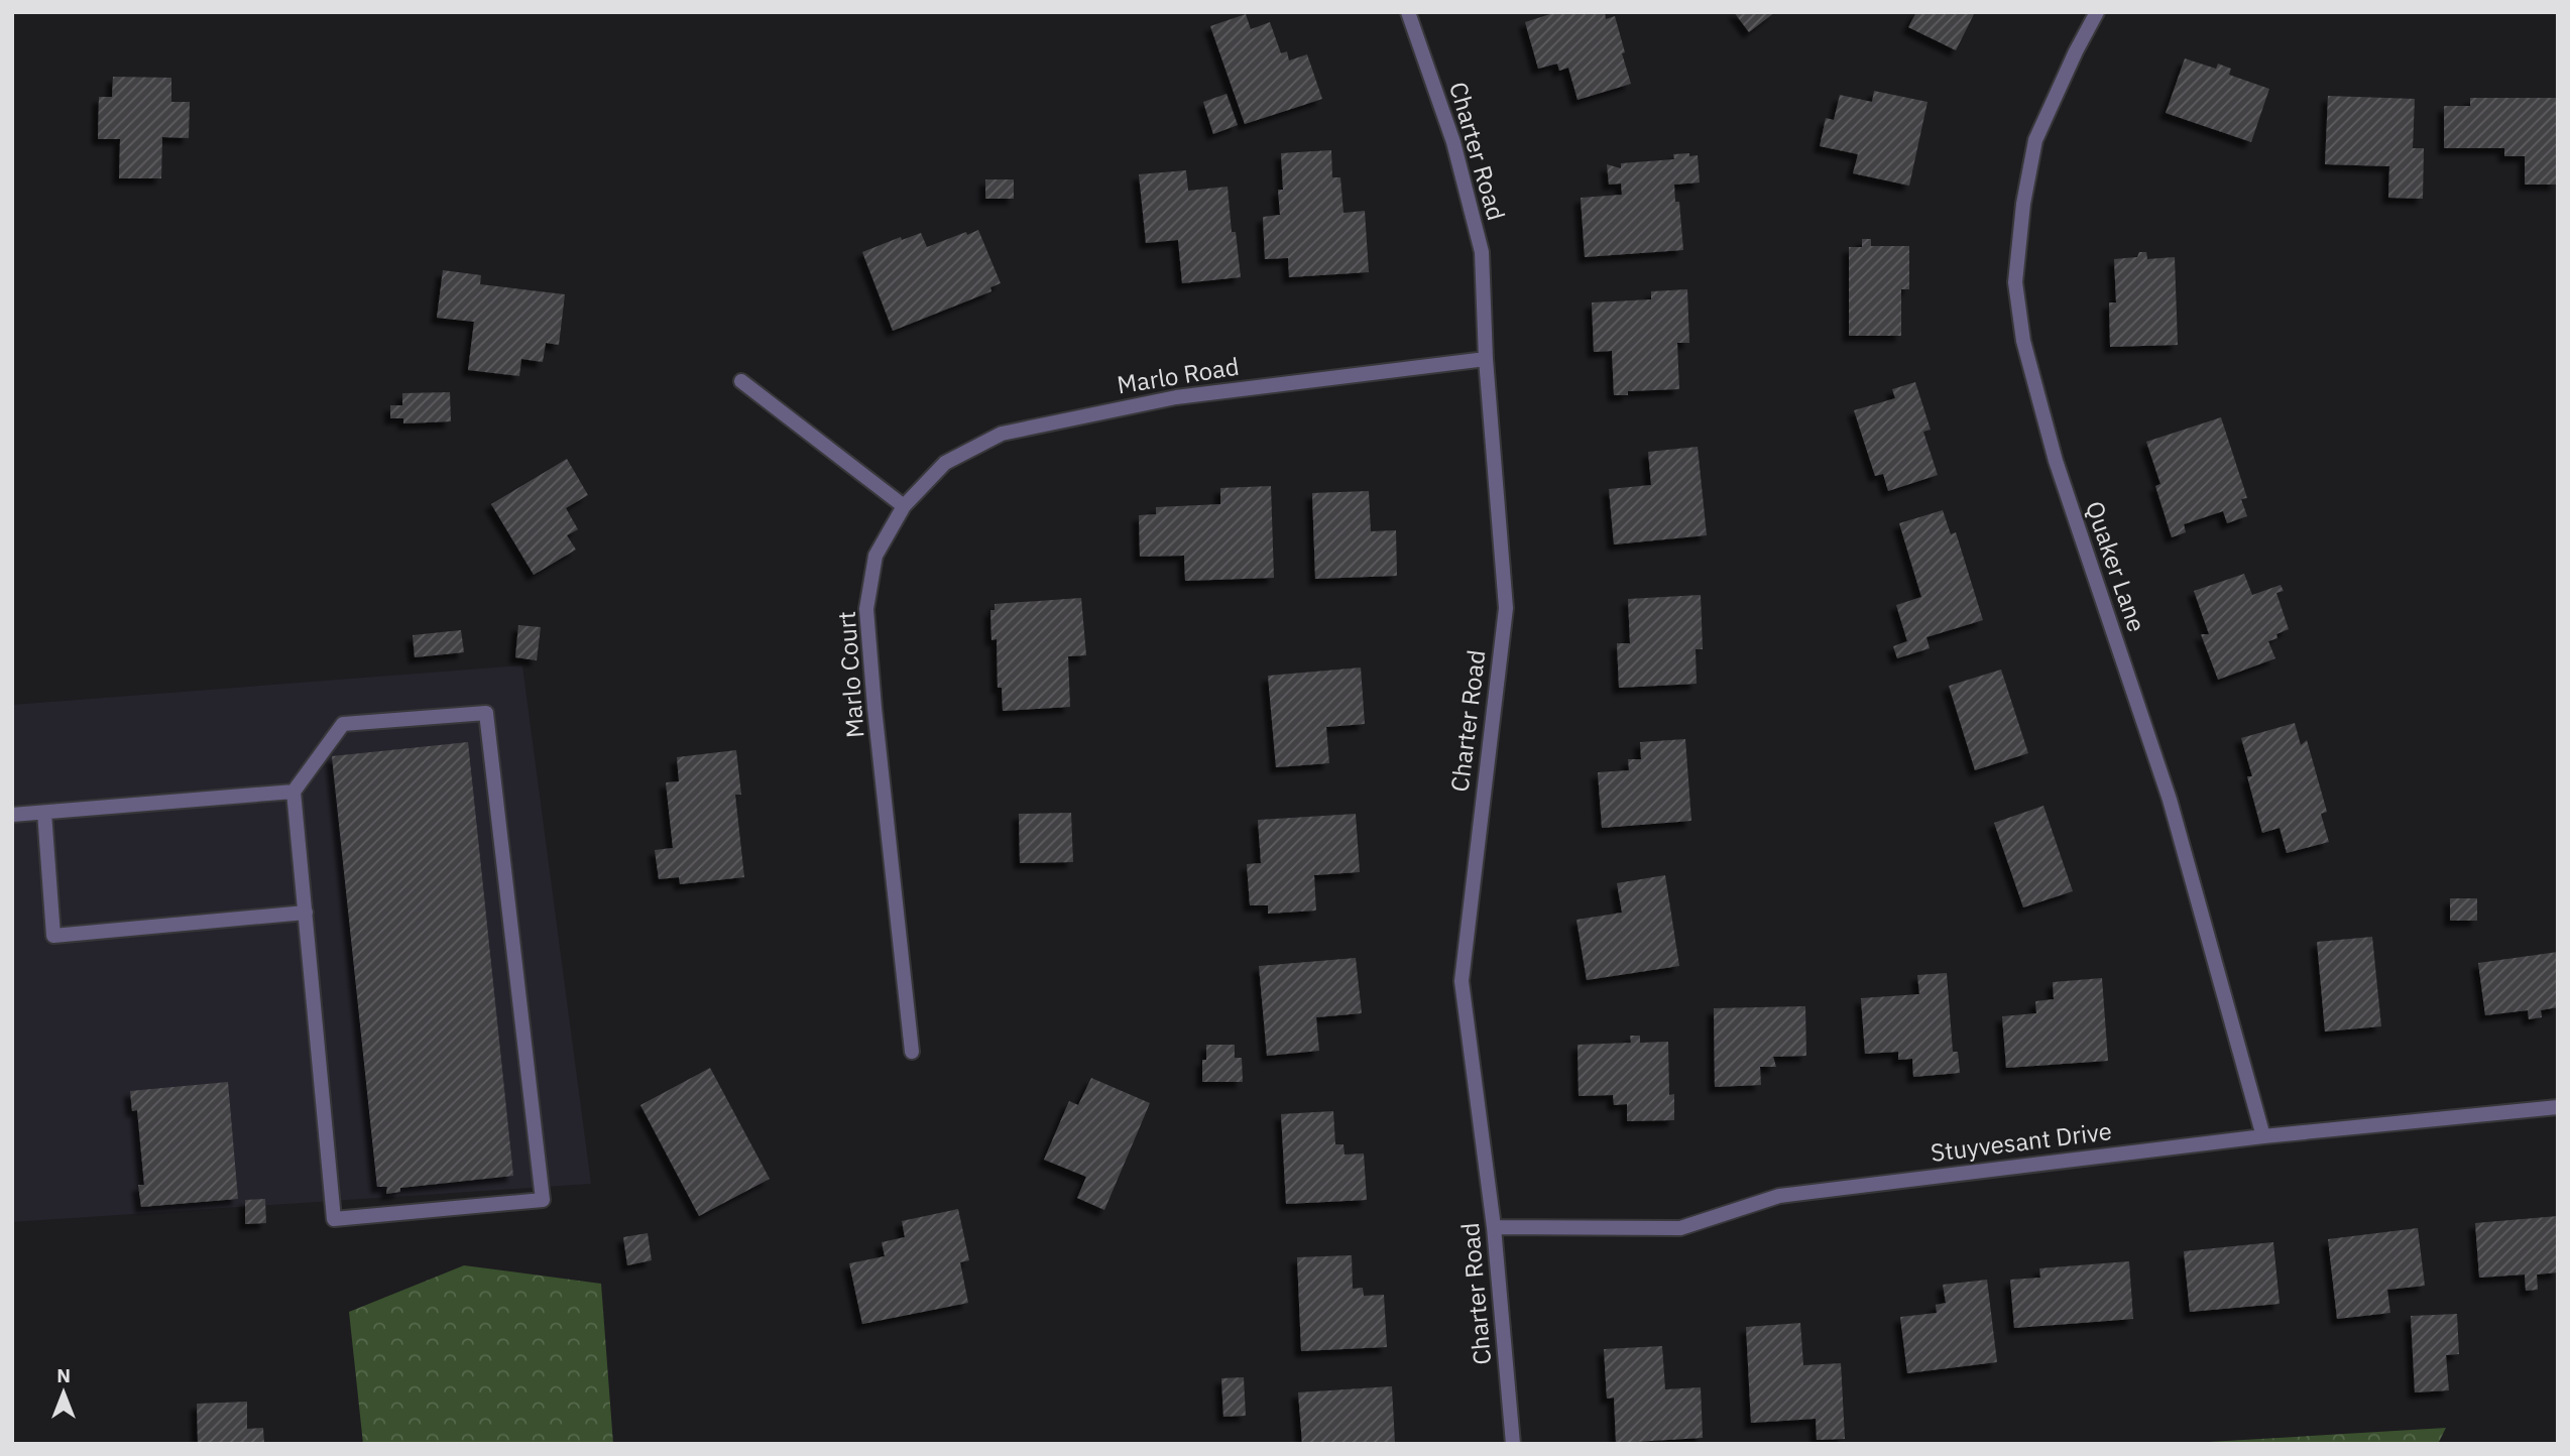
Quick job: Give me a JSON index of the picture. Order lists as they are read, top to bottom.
{
  "streets": {
    "street": [
      "Charter Road",
      "Marlo Road",
      "Quaker Lane",
      "Marlo Court",
      "Stuyvesant Drive"
    ]
  },
  "crossings": [
    ["Charter Road", "Marlo Road"],
    ["Charter Road", "Stuyvesant Drive"],
    ["Marlo Road", "Marlo Court"],
    ["Quaker Lane", "Stuyvesant Drive"]
  ],
  "north": "top"
}
